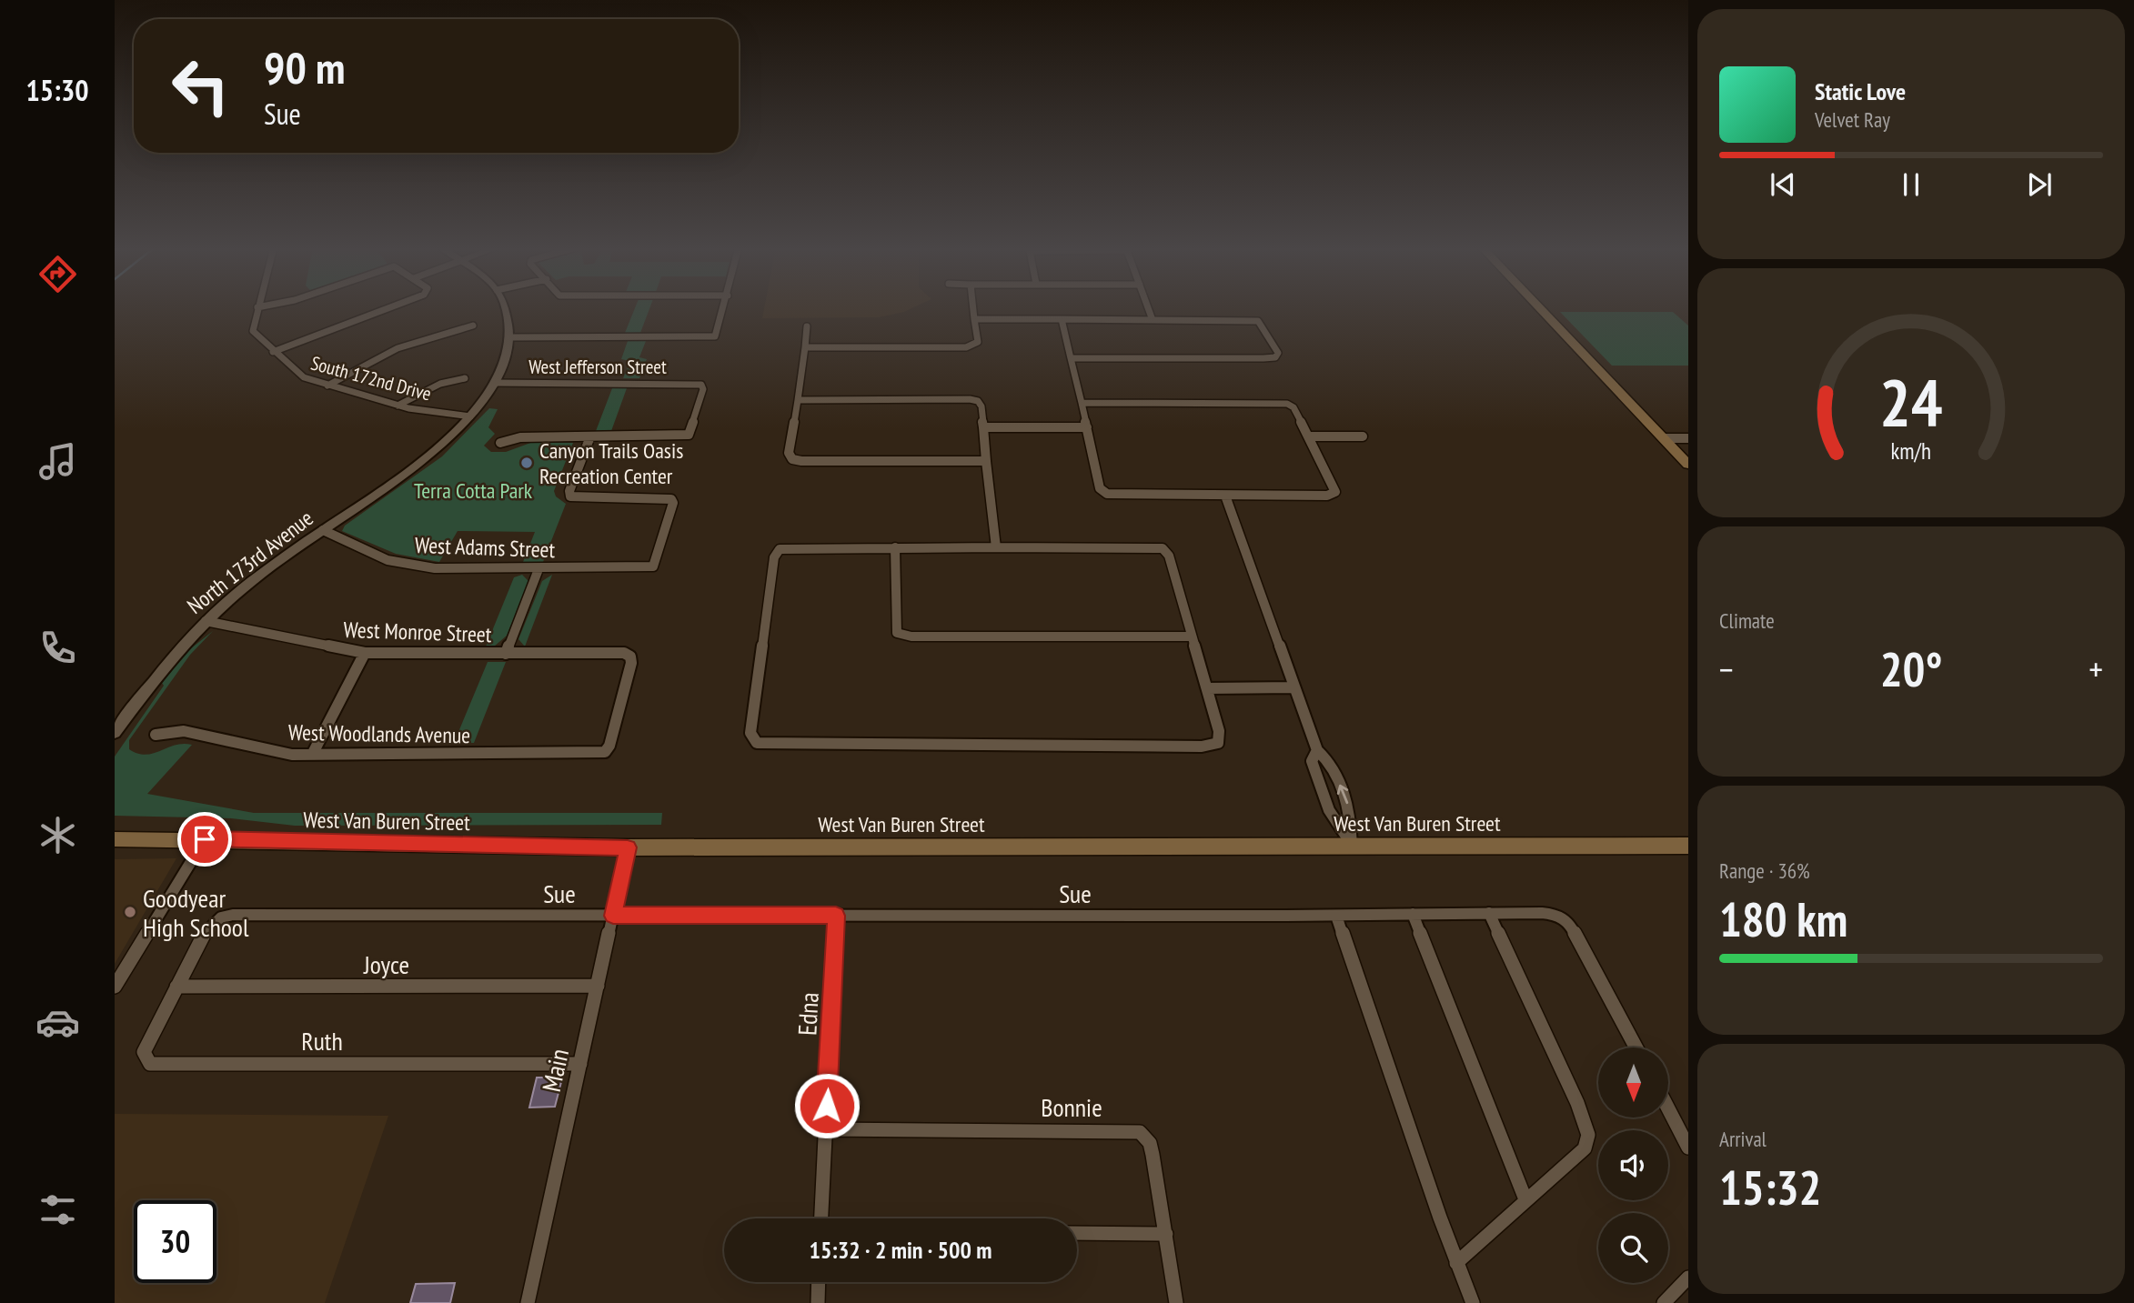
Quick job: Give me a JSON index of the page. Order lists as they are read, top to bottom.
{
  "streets": {
    "main road": ["West Van Buren Street"],
    "street": [
      "West Jefferson Street",
      "South 172nd Drive",
      "West Adams Street",
      "North 173rd Avenue",
      "West Monroe Street",
      "West Woodlands Avenue",
      "Sue",
      "Joyce",
      "Edna",
      "Ruth",
      "Main",
      "Bonnie"
    ]
  },
  "crossings": [
    ["West Jefferson Street", "West Adams Street"],
    ["West Jefferson Street", "North 173rd Avenue"],
    ["South 172nd Drive", "North 173rd Avenue"],
    ["West Adams Street", "North 173rd Avenue"],
    ["North 173rd Avenue", "West Monroe Street"],
    ["West Monroe Street", "West Woodlands Avenue"],
    ["West Van Buren Street", "Main"],
    ["Sue", "Joyce"],
    ["Sue", "Edna"],
    ["Sue", "Ruth"],
    ["Sue", "Main"],
    ["Joyce", "Ruth"],
    ["Joyce", "Main"],
    ["Edna", "Bonnie"],
    ["Ruth", "Main"]
  ],
  "parks": ["Terra Cotta Park"],
  "places": ["Canyon Trails Oasis Recreation Center", "Goodyear High School"],
  "north": "bottom",
  "page": {
    "tabs": "15:30",
    "turn": ["90 m", "Sue"],
    "song": ["Static Love", "Velvet Ray"],
    "tile": [
      "Climate",
      ["Range · 36%", "180 km"],
      ["Arrival", "15:32"]
    ],
    "heat": ["−", "20°", "+"],
    "limit": "30",
    "trip": "15:32 · 2 min · 500 m",
    "gauge": ["24", "km/h"]
  }
}
